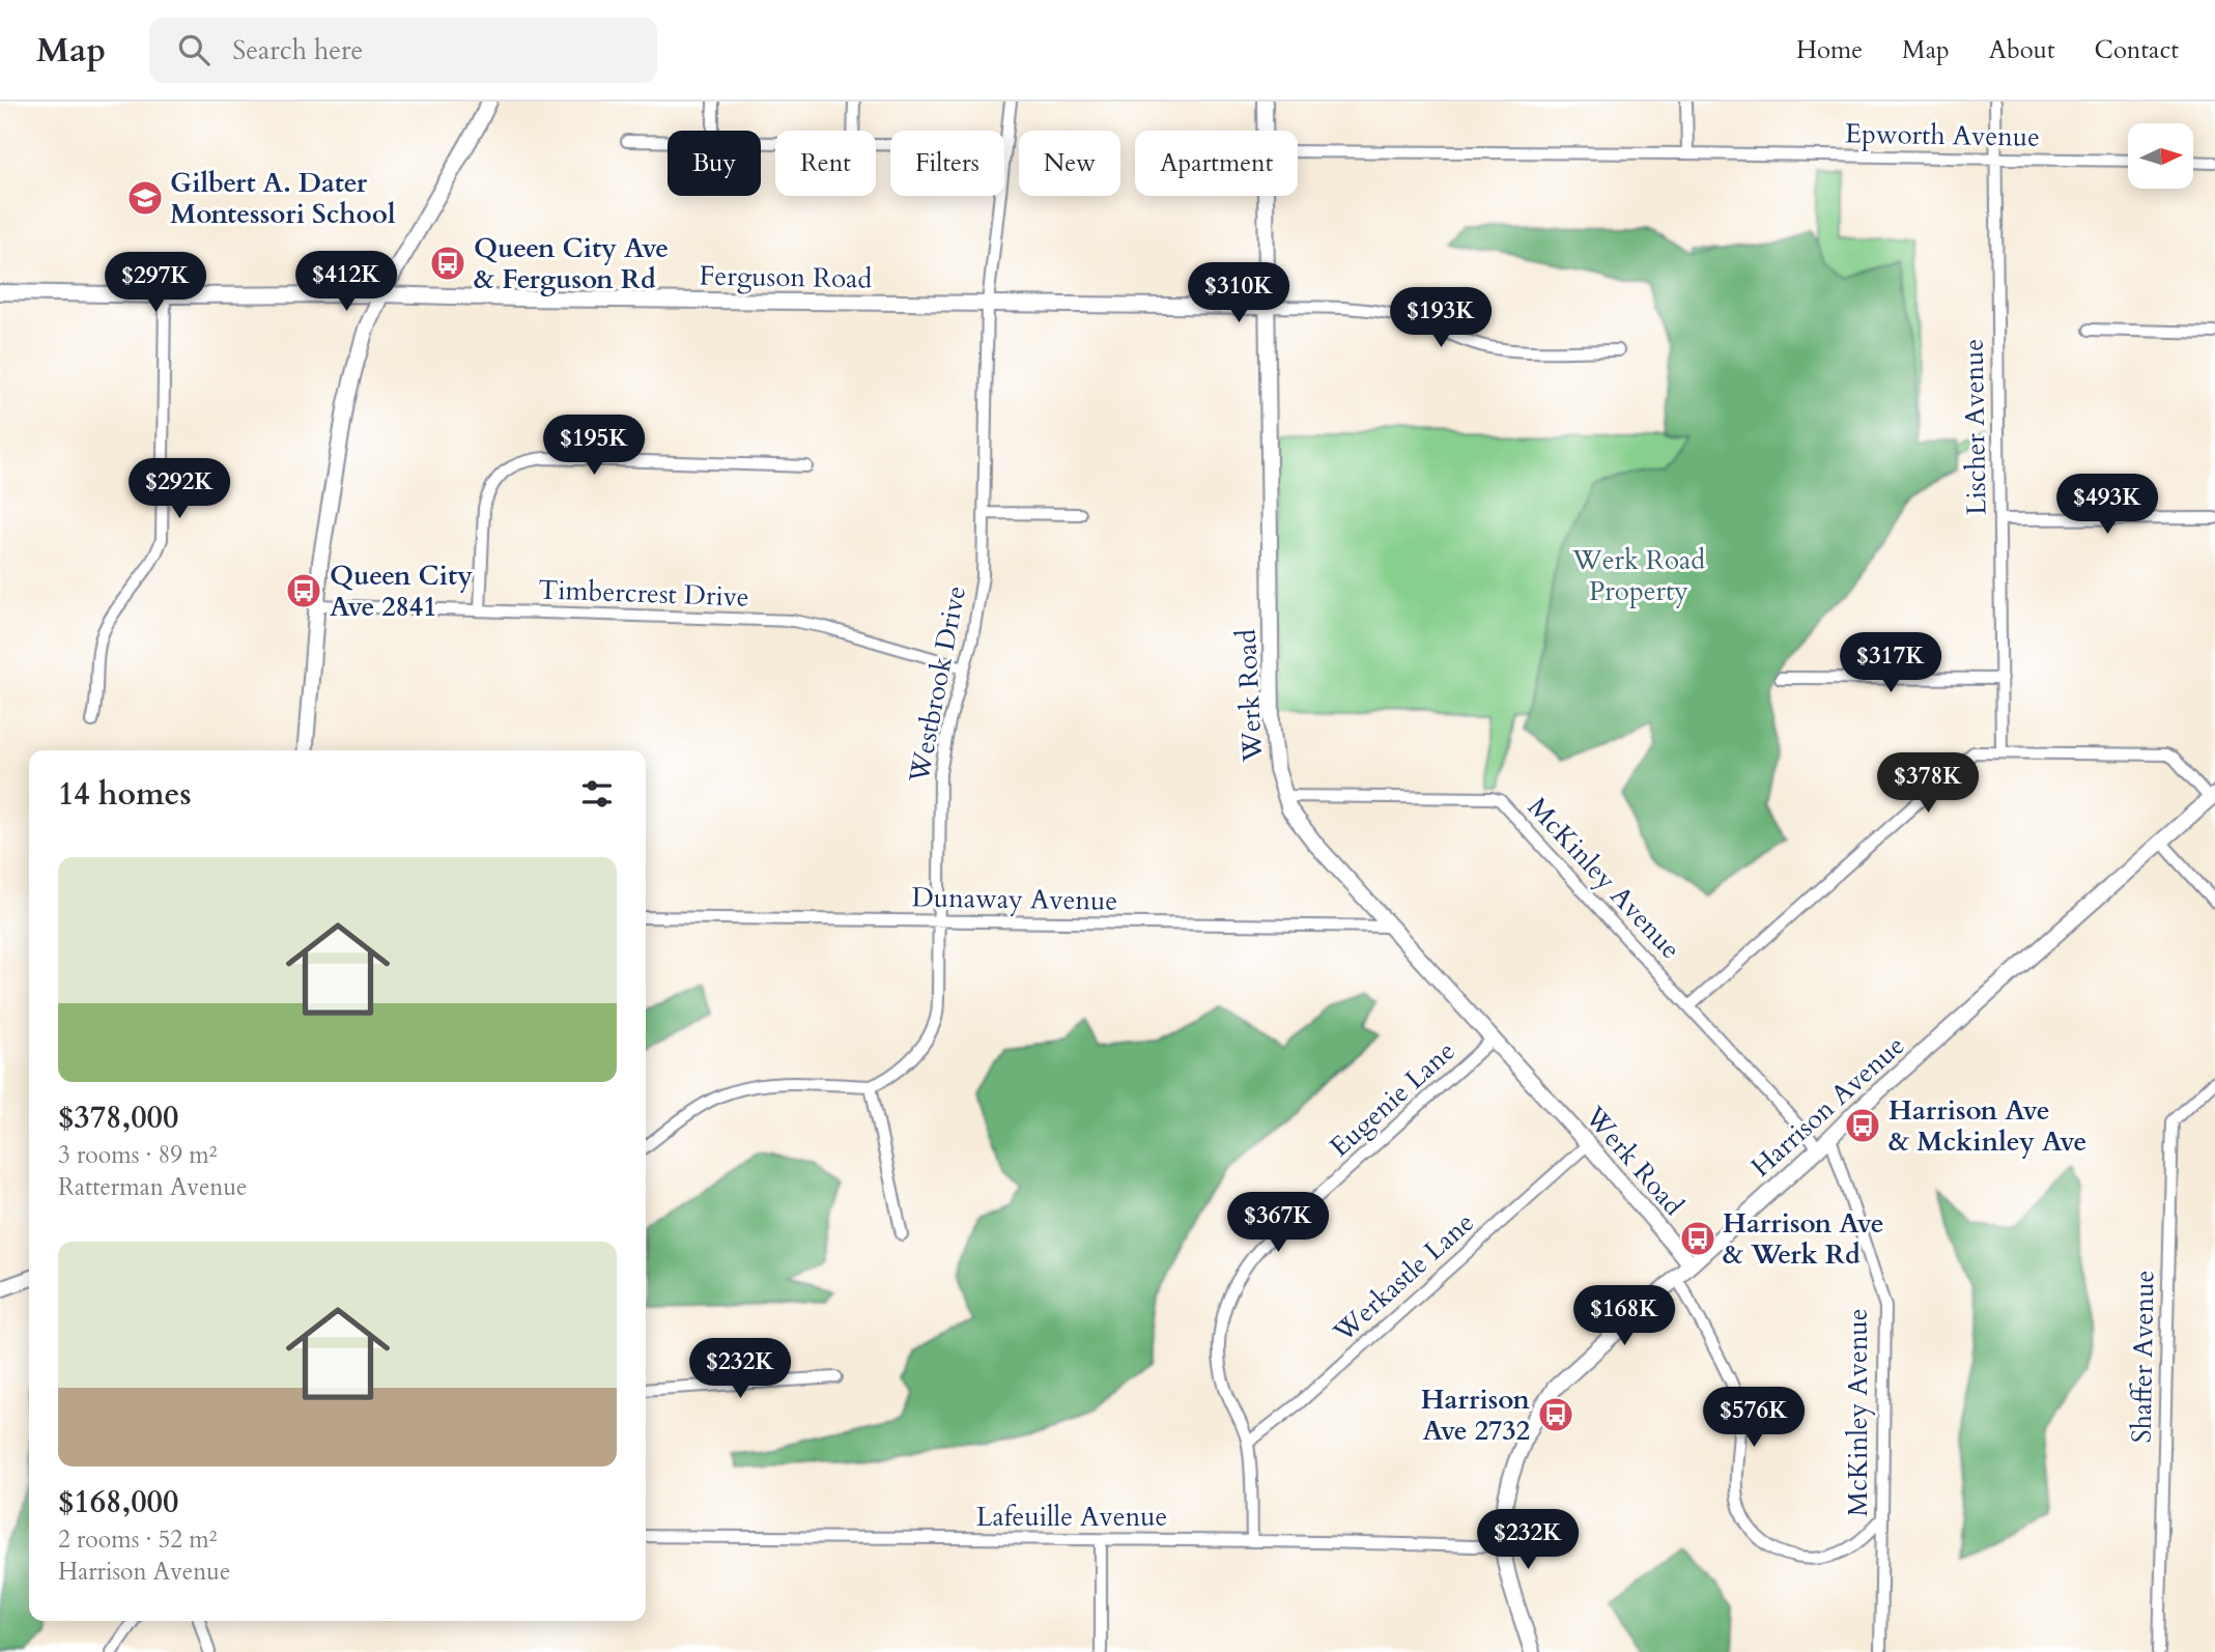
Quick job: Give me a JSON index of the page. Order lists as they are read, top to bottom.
{
  "streets": {
    "street": [
      "Epworth Avenue",
      "Ferguson Road",
      "Lischer Avenue",
      "Timbercrest Drive",
      "Westbrook Drive",
      "Werk Road",
      "McKinley Avenue",
      "Dunaway Avenue",
      "Eugenie Lane",
      "Harrison Avenue",
      "Werkastle Lane",
      "Shaffer Avenue",
      "Lafeuille Avenue"
    ]
  },
  "crossings": [
    ["Epworth Avenue", "Lischer Avenue"],
    ["Ferguson Road", "Westbrook Drive"],
    ["Ferguson Road", "Werk Road"],
    ["Timbercrest Drive", "Westbrook Drive"],
    ["Westbrook Drive", "Dunaway Avenue"],
    ["Werk Road", "McKinley Avenue"],
    ["Werk Road", "Dunaway Avenue"],
    ["Werk Road", "Eugenie Lane"],
    ["Werk Road", "Harrison Avenue"],
    ["Werk Road", "Werkastle Lane"],
    ["McKinley Avenue", "Harrison Avenue"],
    ["Eugenie Lane", "Werkastle Lane"],
    ["Eugenie Lane", "Lafeuille Avenue"],
    ["Harrison Avenue", "Lafeuille Avenue"]
  ],
  "parks": ["Werk Road Property"],
  "places": {
    "school or university": ["Gilbert A. Dater Montessori School"],
    "bus stop": [
      "Queen City Ave & Ferguson Rd",
      "Queen City Ave 2841",
      "Harrison Ave & Mckinley Ave",
      "Harrison Ave & Werk Rd",
      "Harrison Ave 2732"
    ]
  },
  "north": "right",
  "page": {
    "header": "Map",
    "search": "Search here",
    "nav": [
      "Home",
      "Map",
      "About",
      "Contact"
    ],
    "chip": [
      "Buy",
      "Rent",
      "Filters",
      "New",
      "Apartment"
    ],
    "price": [
      "$412K",
      "$297K",
      "$310K",
      "$193K",
      "$195K",
      "$292K",
      "$493K",
      "$317K",
      "$378K",
      "$367K",
      "$168K",
      "$232K",
      "$576K",
      "$232K"
    ],
    "heading": "14 homes",
    "list": [
      {
        "name": "$378,000",
        "note": "3 rooms · 89 m² · Ratterman Avenue"
      },
      {
        "name": "$168,000",
        "note": "2 rooms · 52 m² · Harrison Avenue"
      }
    ]
  }
}
